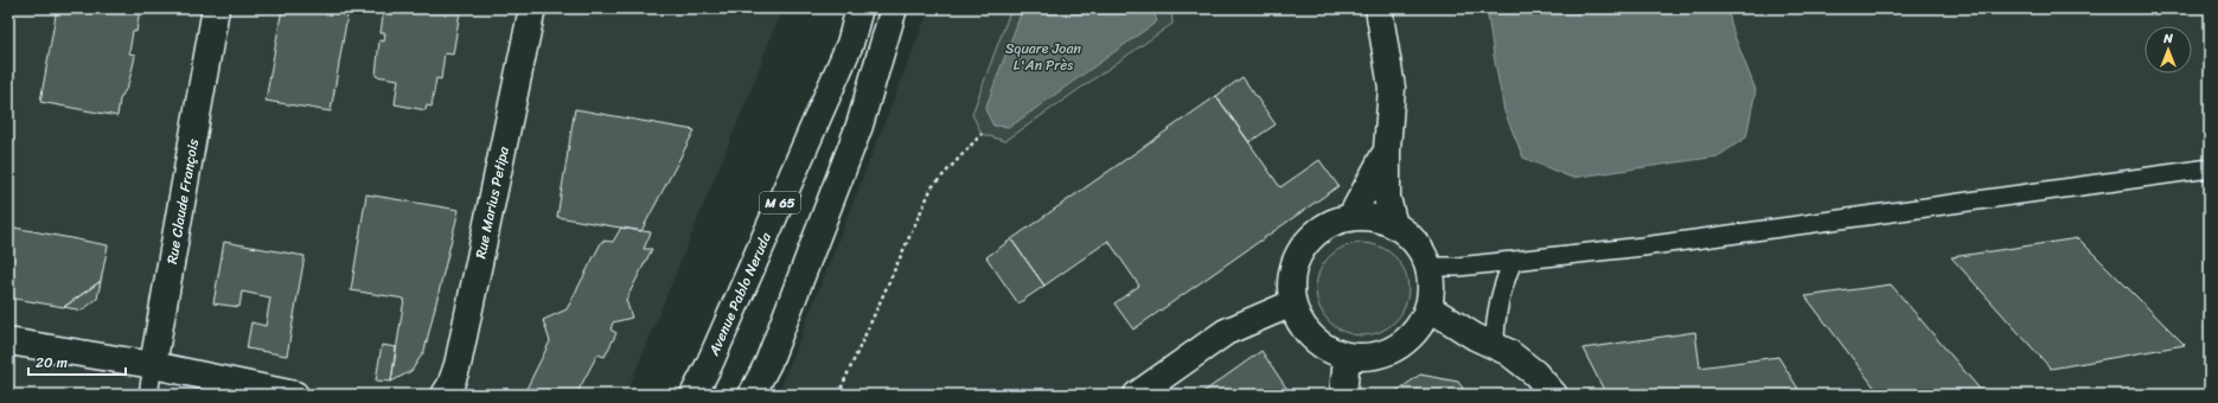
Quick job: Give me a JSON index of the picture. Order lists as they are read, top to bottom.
{
  "streets": {
    "street": [
      "Rue Claude François",
      "Rue Marius Petipa",
      "M 65",
      "Avenue Pablo Neruda"
    ]
  },
  "parks": ["Square Joan L'An Près"],
  "scale_bar": "20 m",
  "north": "top"
}
